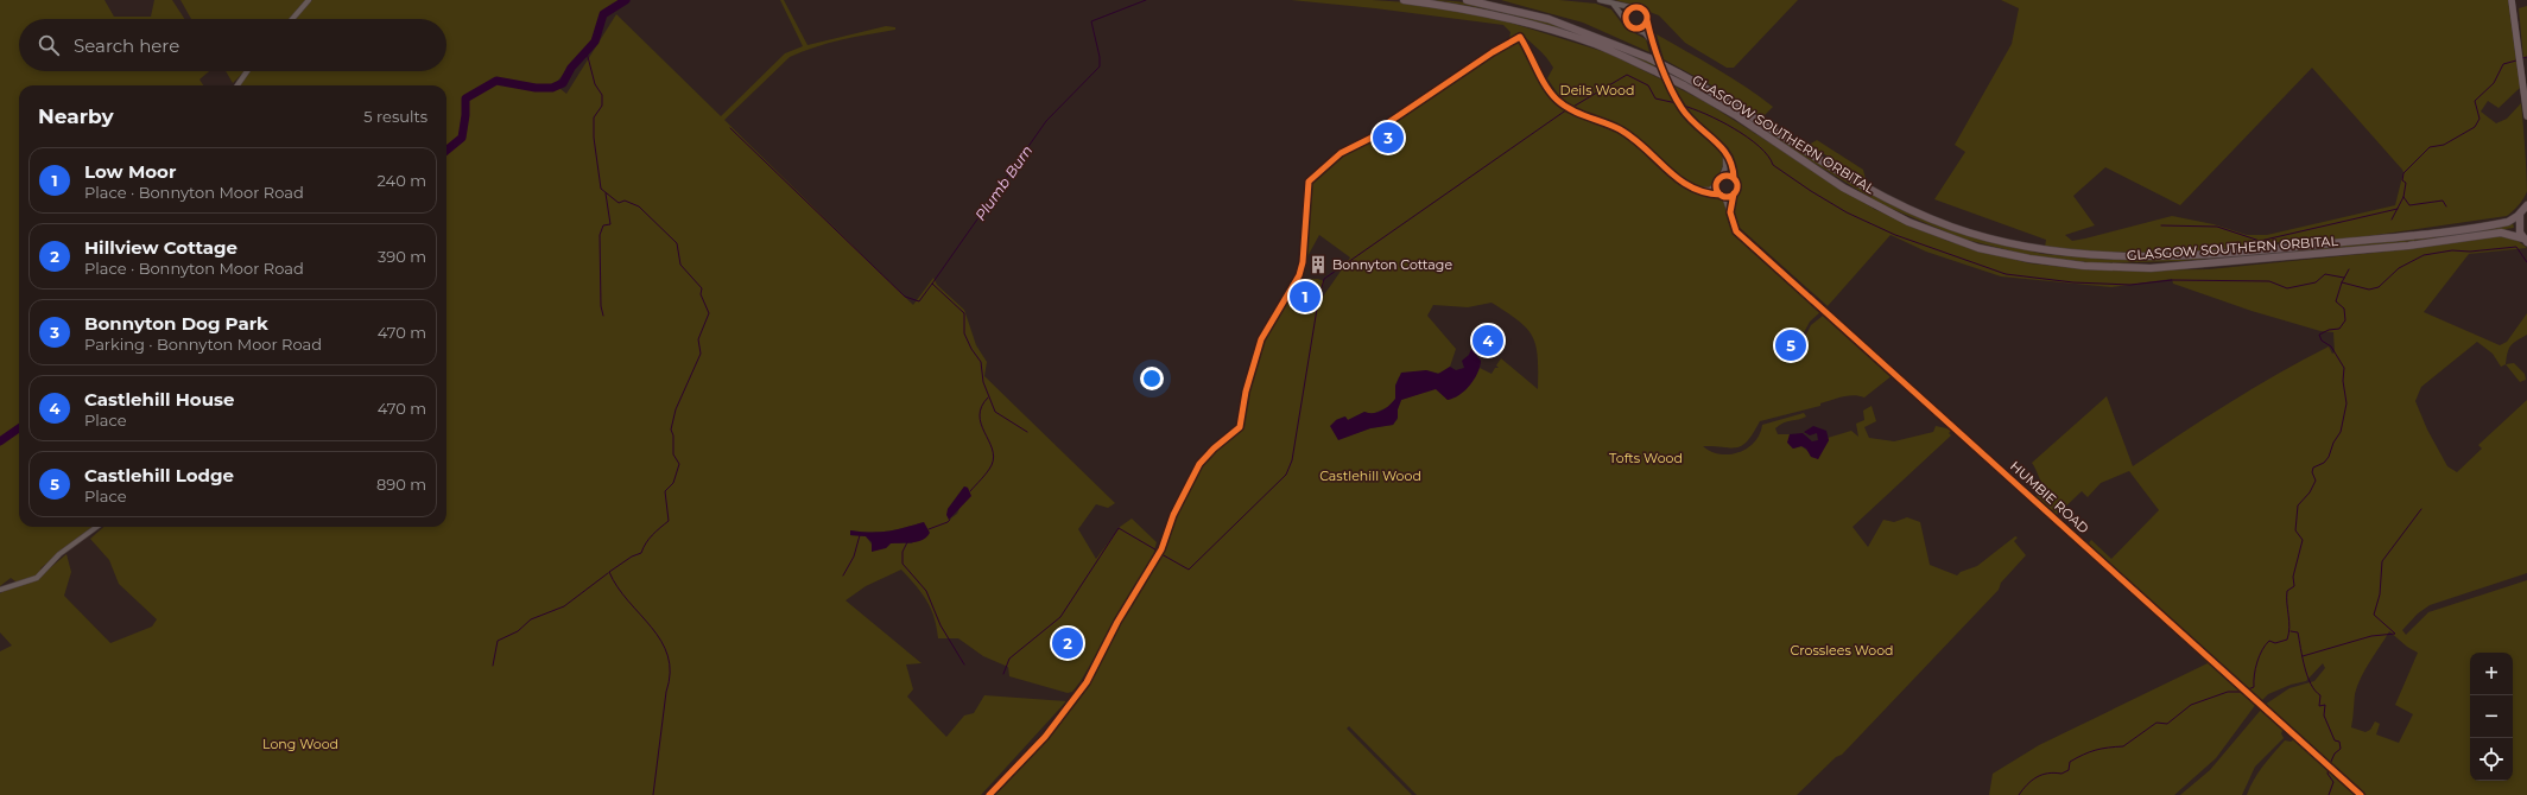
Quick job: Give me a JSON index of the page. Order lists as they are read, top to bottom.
{
  "streets": {
    "highway": ["GLASGOW SOUTHERN ORBITAL"],
    "street": ["HUMBIE ROAD"]
  },
  "water": ["Plumb Burn"],
  "parks": [
    "Deils Wood",
    "Tofts Wood",
    "Castlehill Wood",
    "Crosslees Wood",
    "Long Wood"
  ],
  "places": {
    "building": ["Bonnyton Cottage"]
  },
  "page": {
    "search": "Search here",
    "heading": ["Nearby", "5 results"],
    "pins": [
      "3",
      "1",
      "4",
      "5",
      "2"
    ],
    "list": [
      {
        "mark": "1",
        "name": "Low Moor",
        "note": "Place · Bonnyton Moor Road",
        "value": "240 m"
      },
      {
        "mark": "2",
        "name": "Hillview Cottage",
        "note": "Place · Bonnyton Moor Road",
        "value": "390 m"
      },
      {
        "mark": "3",
        "name": "Bonnyton Dog Park",
        "note": "Parking · Bonnyton Moor Road",
        "value": "470 m"
      },
      {
        "mark": "4",
        "name": "Castlehill House",
        "note": "Place",
        "value": "470 m"
      },
      {
        "mark": "5",
        "name": "Castlehill Lodge",
        "note": "Place",
        "value": "890 m"
      }
    ],
    "map_buttons": ["+", "−"]
  }
}
